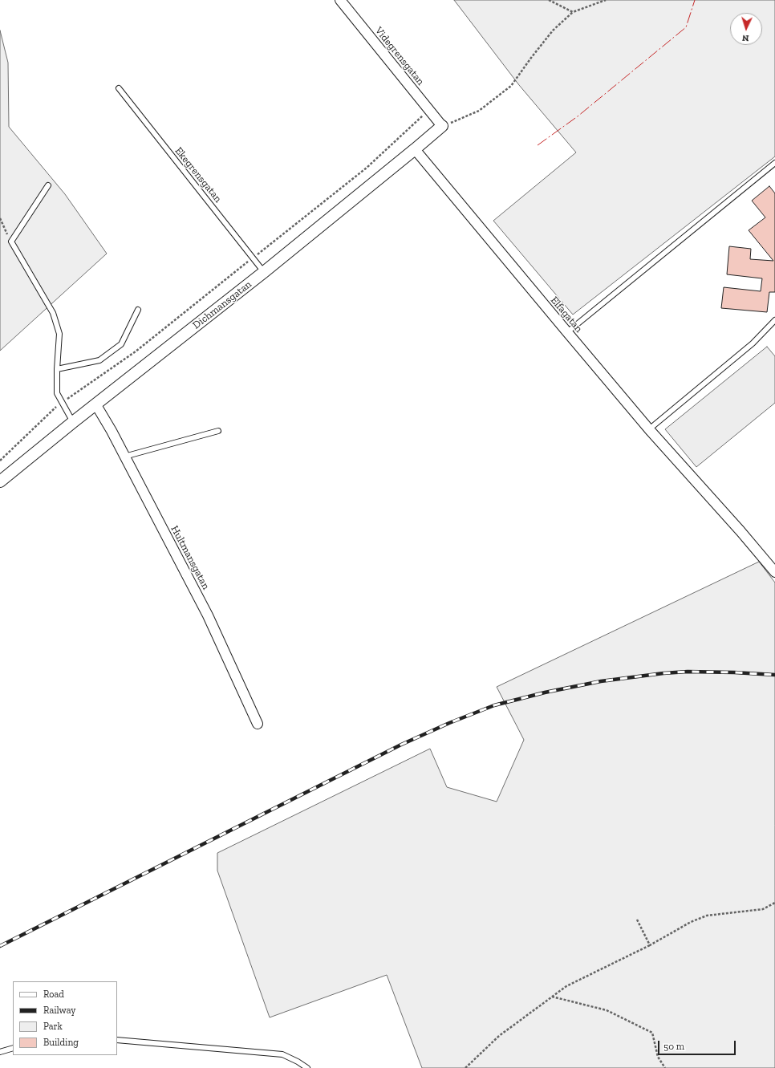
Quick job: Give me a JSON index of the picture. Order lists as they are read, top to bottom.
{
  "streets": {
    "street": [
      "Videgrensgatan",
      "Dichmansgatan",
      "Elfagatan",
      "Hultmansgatan"
    ],
    "lane": ["Ekegrensgatan"]
  },
  "crossings": [
    ["Videgrensgatan", "Dichmansgatan"],
    ["Ekegrensgatan", "Dichmansgatan"],
    ["Dichmansgatan", "Elfagatan"],
    ["Dichmansgatan", "Hultmansgatan"]
  ],
  "legend": [
    "Road",
    "Railway",
    "Park",
    "Building"
  ],
  "scale_bar": "50 m",
  "north": "bottom"
}
